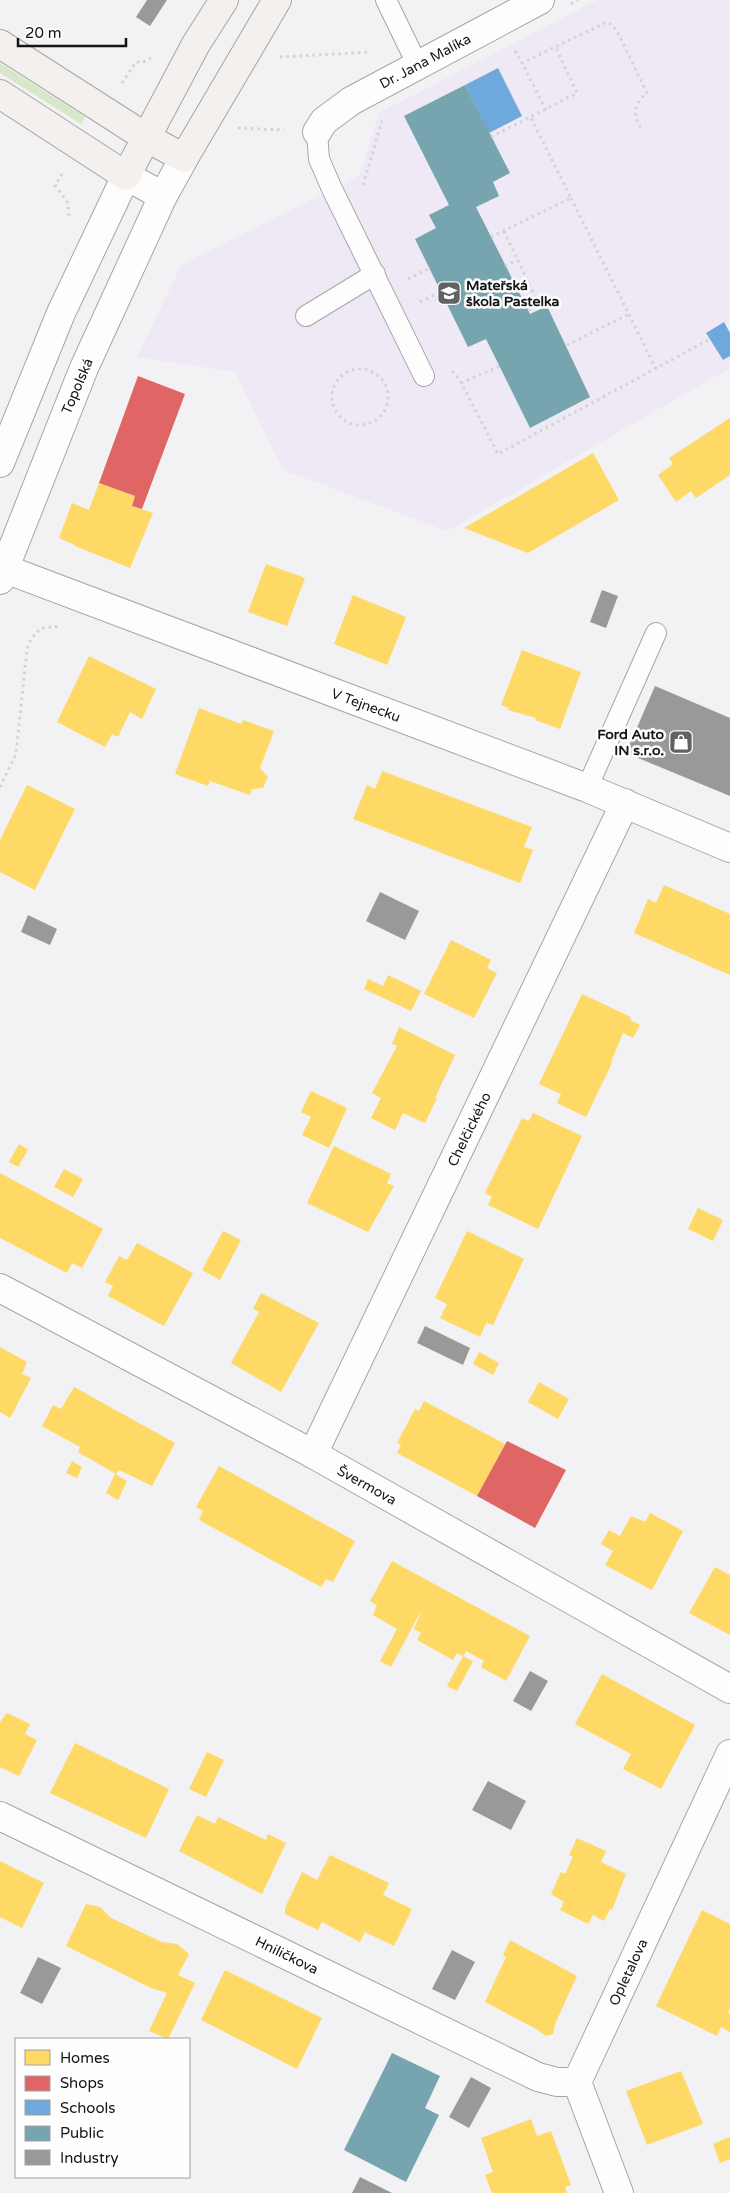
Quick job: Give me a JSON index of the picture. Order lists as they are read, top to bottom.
{
  "streets": {
    "street": [
      "Dr. Jana Malíka",
      "Topolská",
      "V Tejnecku",
      "Chelčického",
      "Švermova",
      "Hniličkova",
      "Opletalova"
    ]
  },
  "crossings": [
    ["Topolská", "V Tejnecku"],
    ["V Tejnecku", "Chelčického"],
    ["Chelčického", "Švermova"],
    ["Hniličkova", "Opletalova"]
  ],
  "places": {
    "school or university": ["Mateřská škola Pastelka"],
    "shop": ["Ford Auto IN s.r.o."]
  },
  "legend": [
    "Homes",
    "Shops",
    "Schools",
    "Public",
    "Industry"
  ],
  "scale_bar": "20 m"
}
